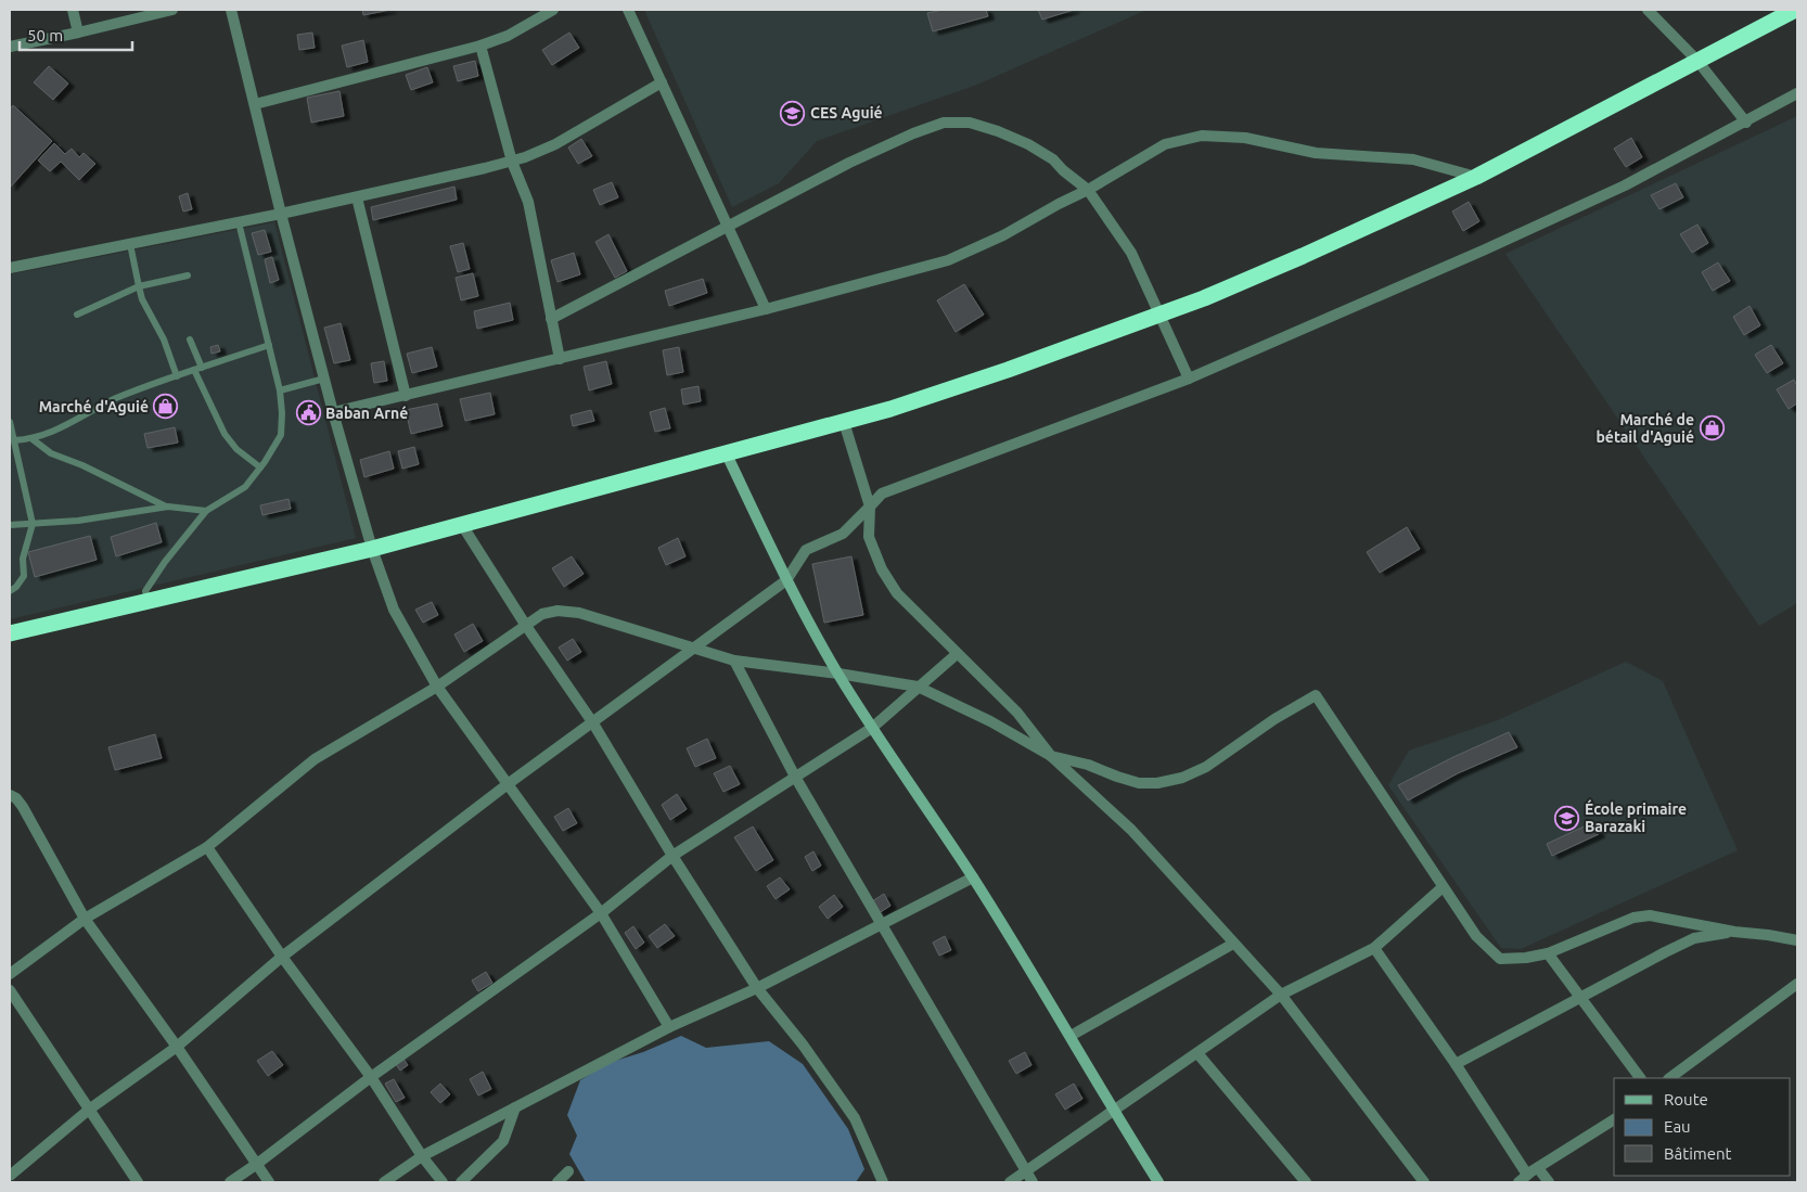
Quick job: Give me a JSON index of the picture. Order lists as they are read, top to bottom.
{
  "places": {
    "school or university": ["CES Aguié", "École primaire Barazaki"],
    "shop": ["Marché d'Aguié", "Marché de bétail d'Aguié"],
    "public building": ["Baban Arné"]
  },
  "legend": ["Route", "Eau", "Bâtiment"],
  "scale_bar": "50 m"
}
